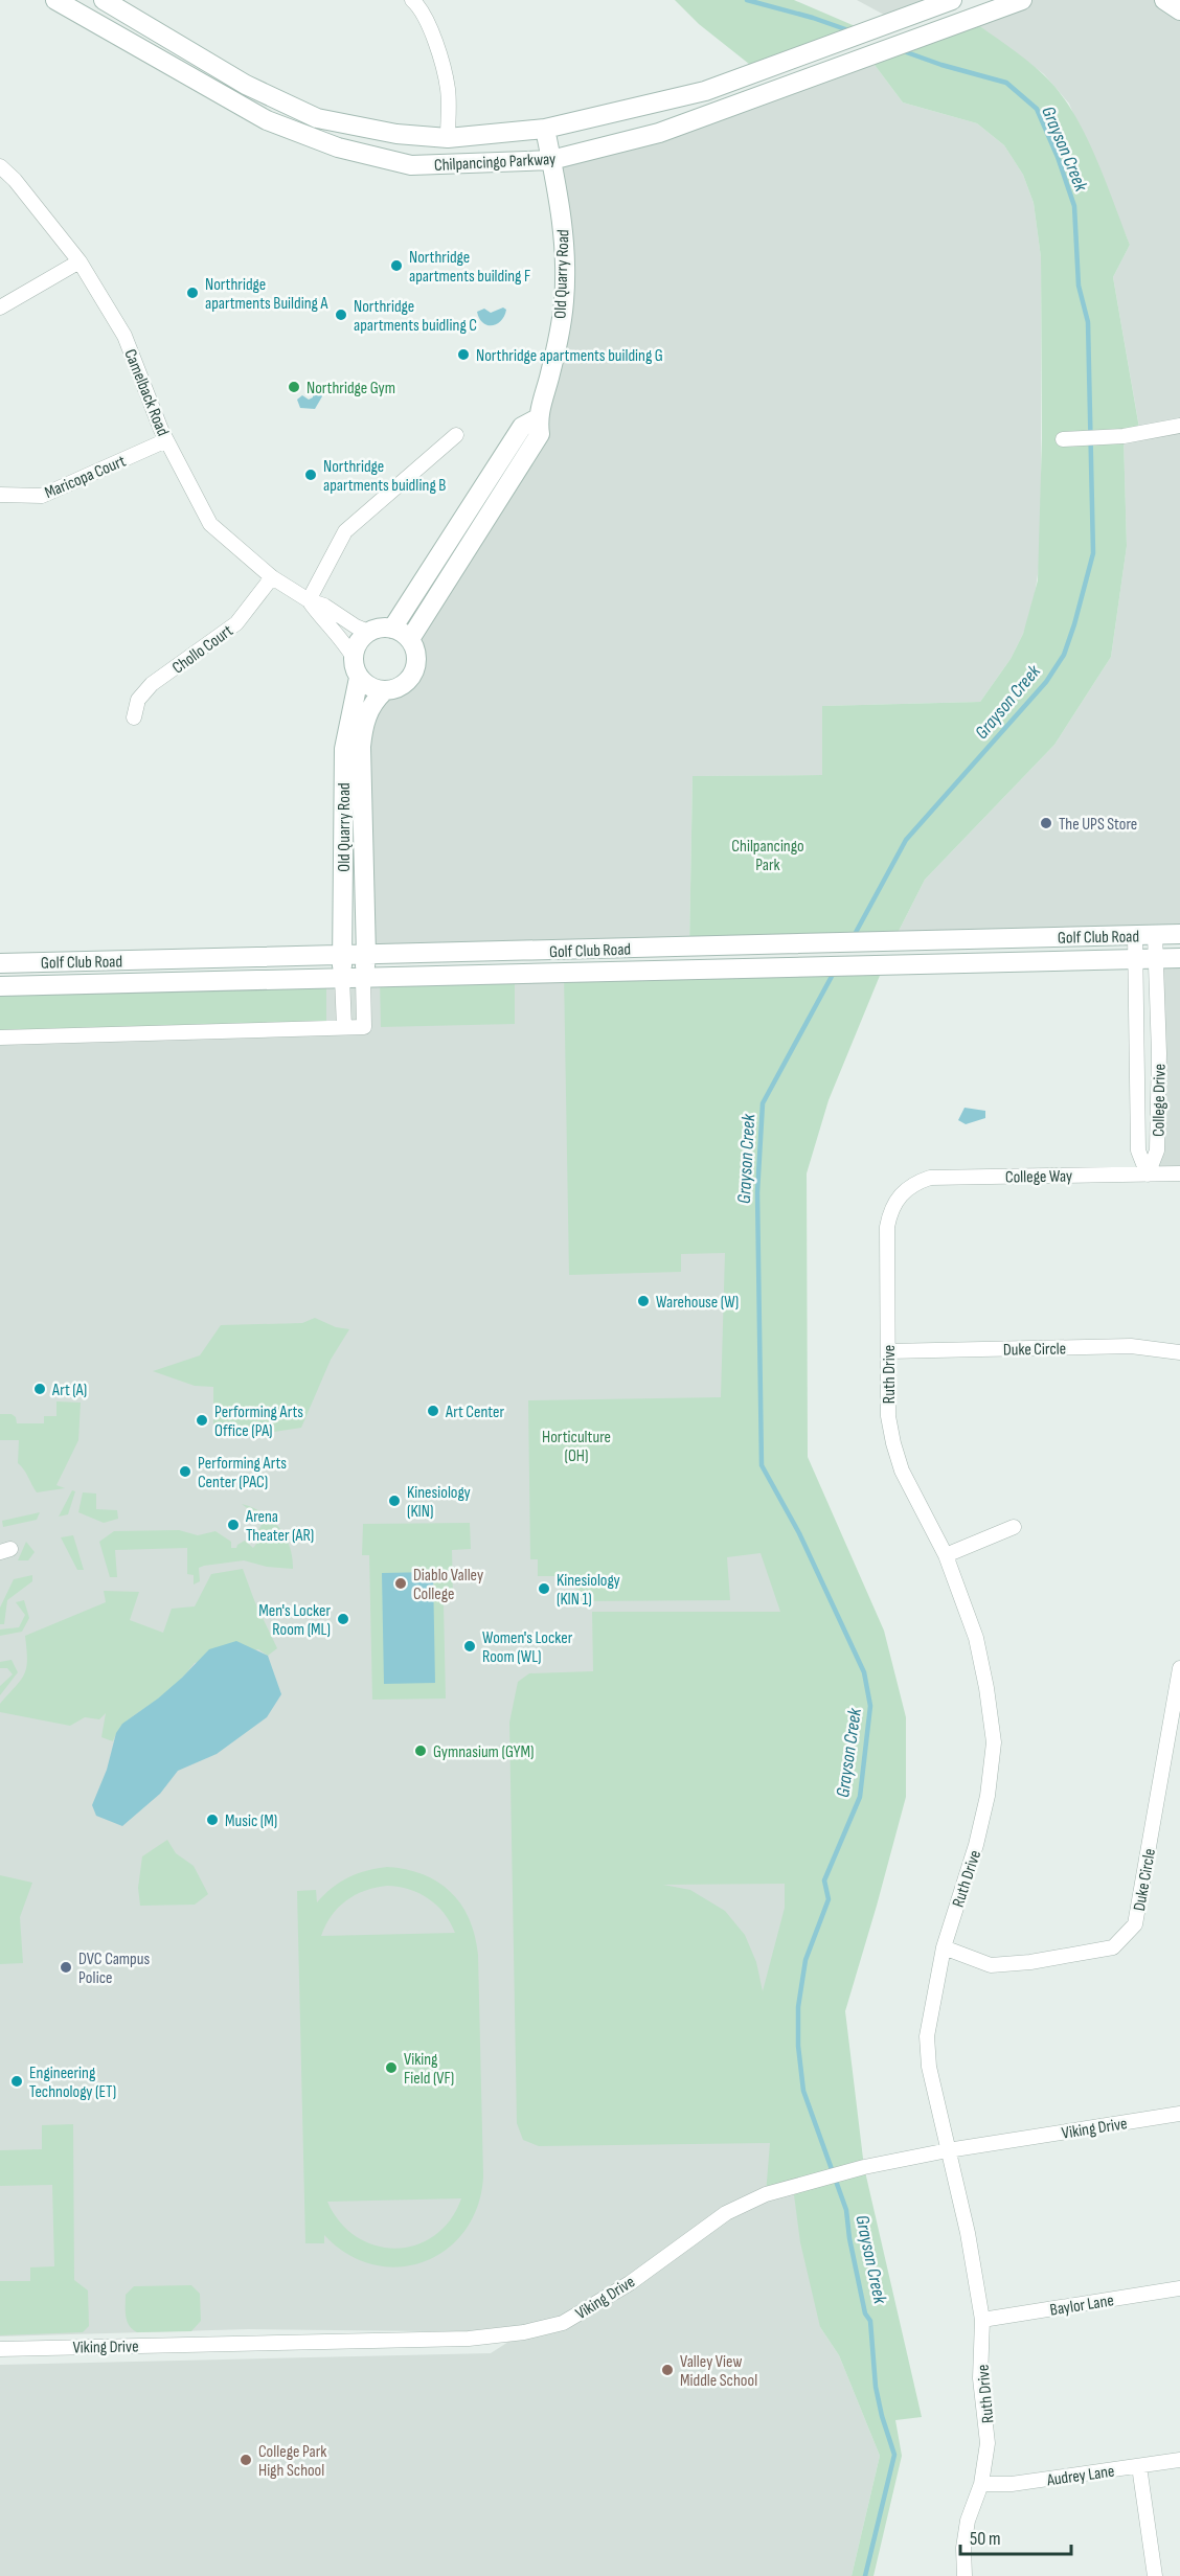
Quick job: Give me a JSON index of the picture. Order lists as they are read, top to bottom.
{
  "streets": {
    "street": [
      "Chilpancingo Parkway",
      "Old Quarry Road",
      "Camelback Road",
      "Maricopa Court",
      "Chollo Court",
      "Golf Club Road",
      "College Drive",
      "College Way",
      "Duke Circle",
      "Ruth Drive",
      "Viking Drive",
      "Baylor Lane",
      "Audrey Lane"
    ]
  },
  "crossings": [
    ["Chilpancingo Parkway", "Old Quarry Road"],
    ["Old Quarry Road", "Camelback Road"],
    ["Old Quarry Road", "Golf Club Road"],
    ["Camelback Road", "Maricopa Court"],
    ["Camelback Road", "Chollo Court"],
    ["Golf Club Road", "College Drive"],
    ["College Drive", "College Way"],
    ["College Way", "Ruth Drive"],
    ["Duke Circle", "Ruth Drive"],
    ["Ruth Drive", "Viking Drive"],
    ["Ruth Drive", "Baylor Lane"],
    ["Ruth Drive", "Audrey Lane"]
  ],
  "water": ["Grayson Creek"],
  "parks": ["Chilpancingo Park", "Horticulture (OH)"],
  "places": [
    "Northridge apartments building F",
    "Northridge apartments Building A",
    "Northridge apartments buidling C",
    "Northridge apartments building G",
    "Northridge Gym",
    "Northridge apartments buidling B",
    "The UPS Store",
    "Warehouse (W)",
    "Art (A)",
    "Art Center",
    "Performing Arts Office (PA)",
    "Performing Arts Center (PAC)",
    "Kinesiology (KIN)",
    "Arena Theater (AR)",
    "Diablo Valley College",
    "Kinesiology (KIN 1)",
    "Men's Locker Room (ML)",
    "Women's Locker Room (WL)",
    "Gymnasium (GYM)",
    "Music (M)",
    "DVC Campus Police",
    "Viking Field (VF)",
    "Engineering Technology (ET)",
    "Valley View Middle School",
    "College Park High School"
  ],
  "scale_bar": "50 m"
}
